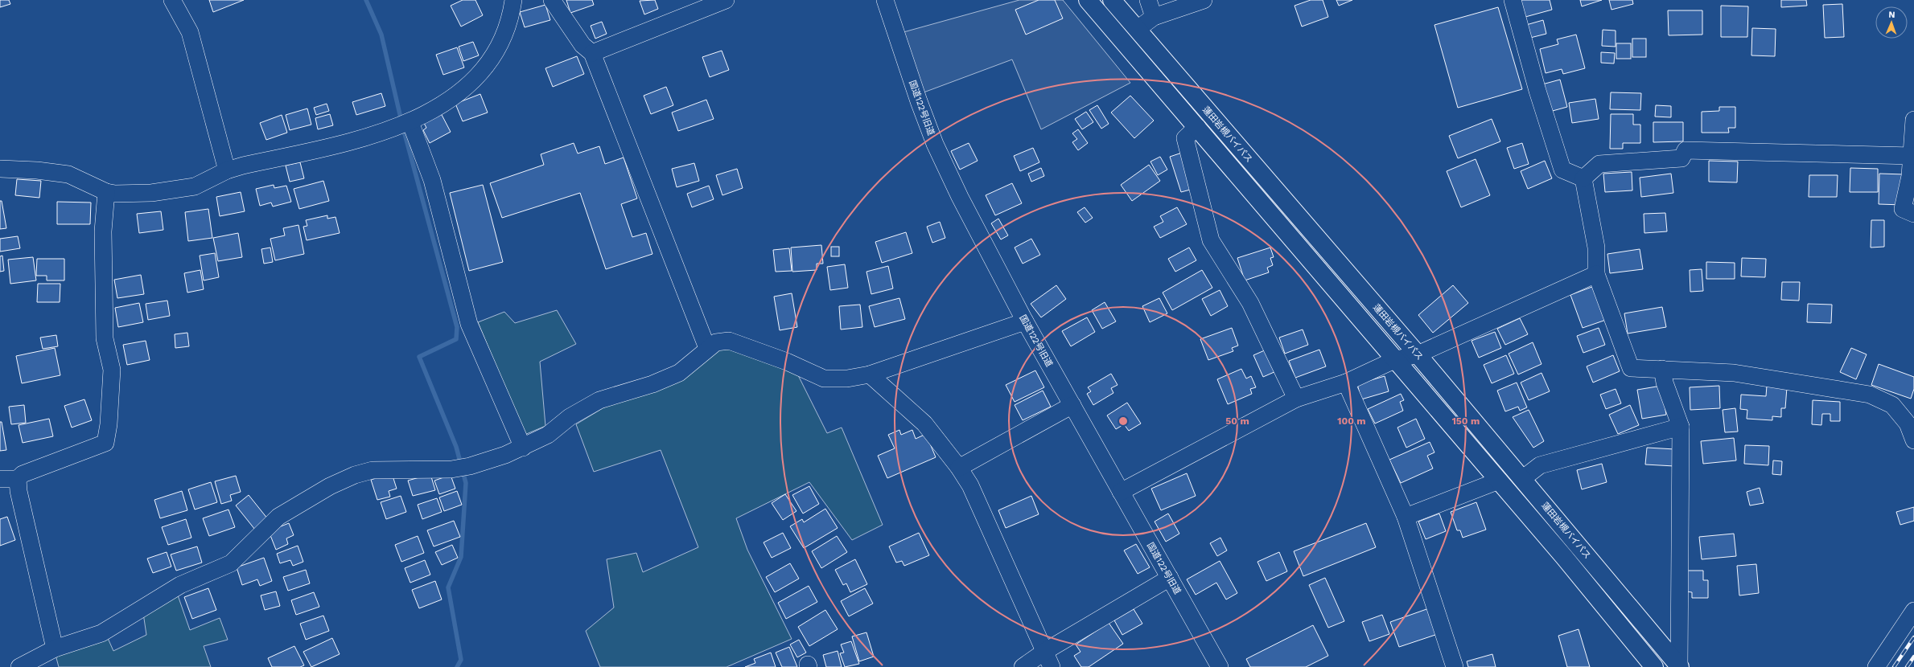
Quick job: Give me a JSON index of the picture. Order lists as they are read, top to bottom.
{
  "streets": {
    "highway": ["蓮田岩槻バイパス"],
    "street": ["国道122号旧道"]
  },
  "north": "top",
  "rings": ["50 m", "100 m", "150 m"]
}
